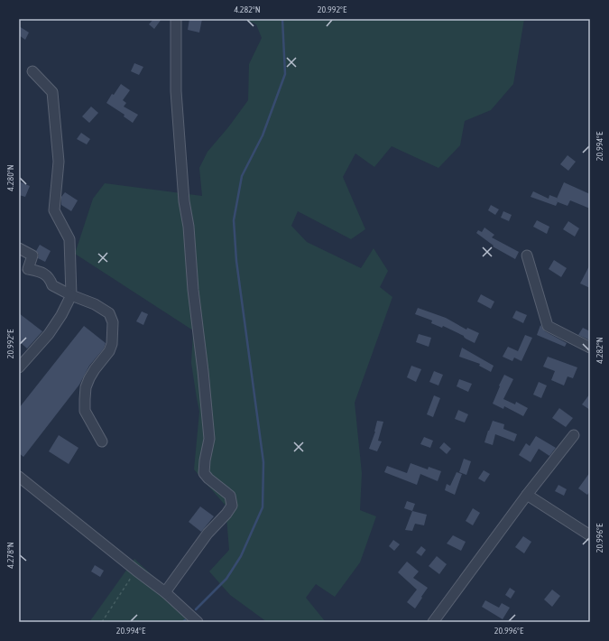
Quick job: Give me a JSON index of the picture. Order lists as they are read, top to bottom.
{
  "coordinates": [
    "4.282°N",
    "20.992°E",
    "20.994°E",
    "4.280°N",
    "20.996°E",
    "4.278°N"
  ]
}
